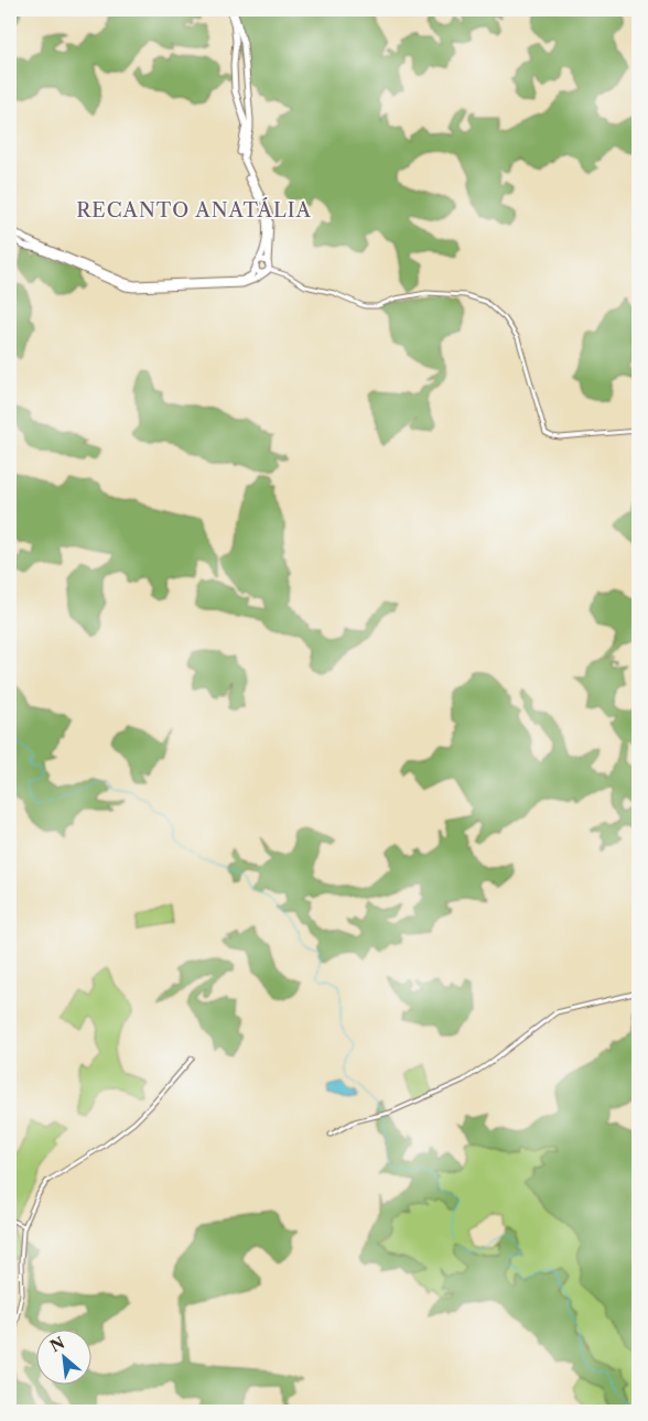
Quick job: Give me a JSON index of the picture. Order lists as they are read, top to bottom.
{
  "districts": ["RECANTO ANATÁLIA"],
  "north": "top left"
}
